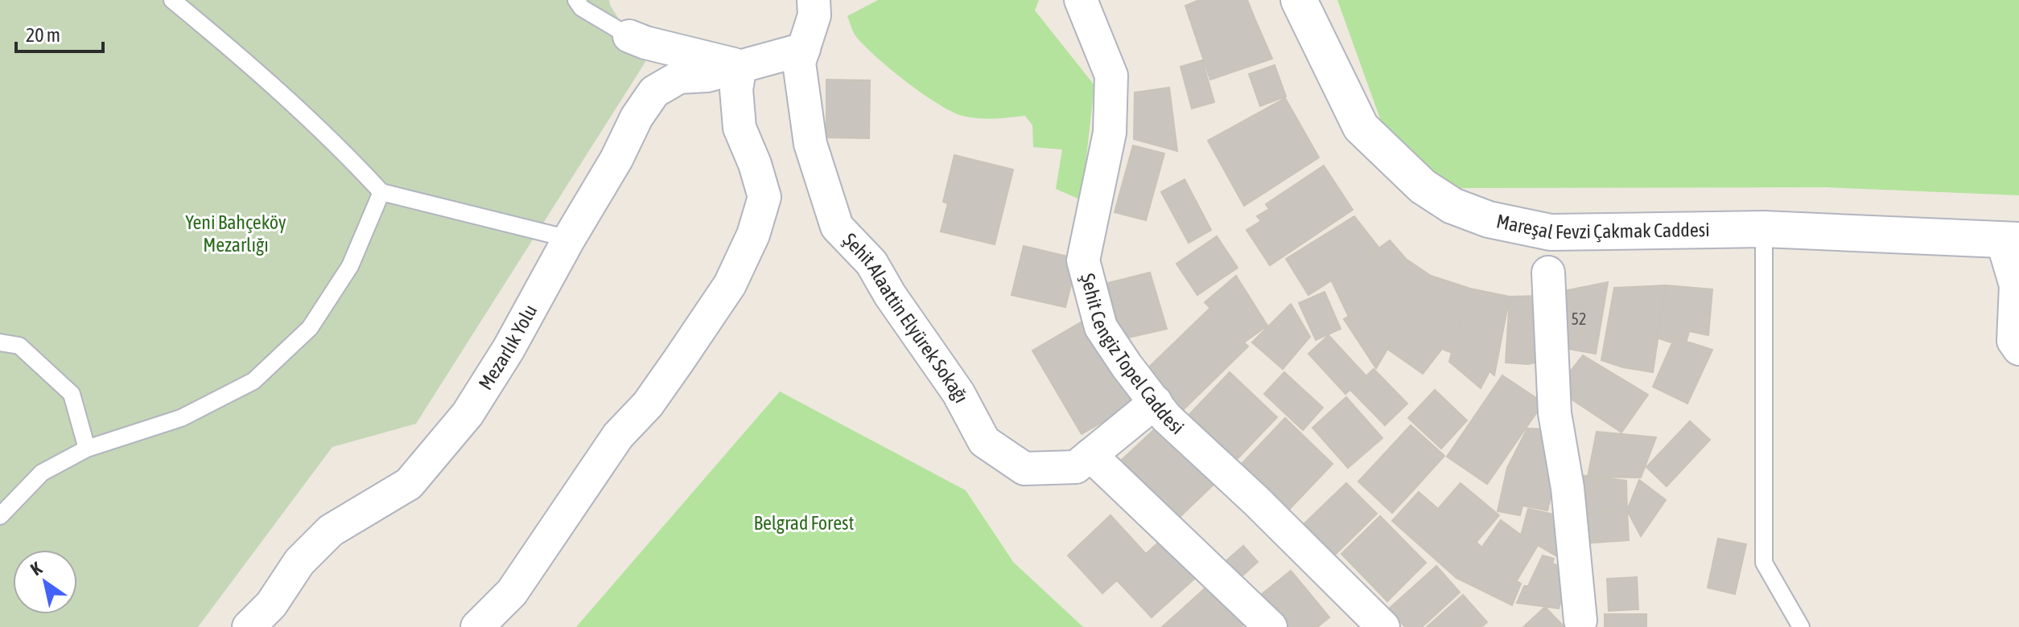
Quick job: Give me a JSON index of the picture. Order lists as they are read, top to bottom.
{
  "streets": {
    "main road": ["Mareşal Fevzi Çakmak Caddesi"],
    "street": ["Şehit Alaattin Elyürek Sokağı", "Mezarlık Yolu", "Şehit Cengiz Topel Caddesi"]
  },
  "crossings": [
    ["Şehit Alaattin Elyürek Sokağı", "Mezarlık Yolu"],
    ["Şehit Alaattin Elyürek Sokağı", "Şehit Cengiz Topel Caddesi"]
  ],
  "parks": ["Yeni Bahçeköy Mezarlığı", "Belgrad Forest"],
  "house_numbers": ["52"],
  "scale_bar": "20 m",
  "north": "top left"
}
